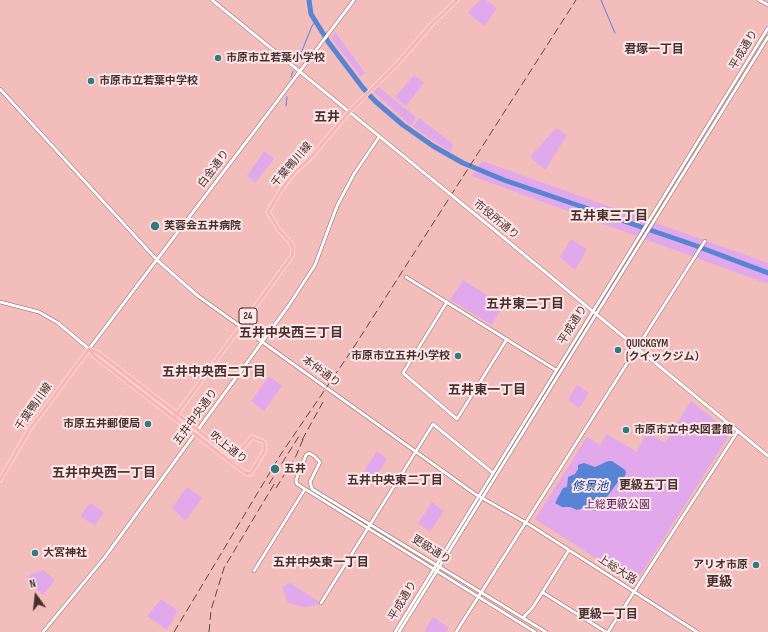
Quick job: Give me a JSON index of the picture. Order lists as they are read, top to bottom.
{
  "streets": {
    "main road": ["千葉鴨川線", "24", "吹上通り"],
    "street": [
      "平成通り",
      "白金通り",
      "市役所通り",
      "本仲通り",
      "五井中央通り",
      "更級通り",
      "上総大路"
    ]
  },
  "crossings": [
    ["平成通り", "市役所通り"],
    ["平成通り", "本仲通り"],
    ["平成通り", "更級通り"],
    ["平成通り", "上総大路"],
    ["千葉鴨川線", "白金通り"],
    ["千葉鴨川線", "市役所通り"],
    ["千葉鴨川線", "本仲通り"],
    ["千葉鴨川線", "吹上通り"],
    ["白金通り", "市役所通り"],
    ["白金通り", "本仲通り"],
    ["白金通り", "吹上通り"],
    ["市役所通り", "五井中央通り"],
    ["本仲通り", "五井中央通り"],
    ["本仲通り", "上総大路"],
    ["五井中央通り", "吹上通り"]
  ],
  "districts": [
    "君塚一丁目",
    "五井",
    "五井東三丁目",
    "五井東二丁目",
    "五井中央西三丁目",
    "五井中央西二丁目",
    "五井東一丁目",
    "五井中央西一丁目",
    "五井中央東二丁目",
    "更級五丁目",
    "五井中央東一丁目",
    "更級",
    "更級一丁目"
  ],
  "water": ["修景池"],
  "parks": ["上総更級公園"],
  "places": [
    "市原市立若葉小学校",
    "市原市立若葉中学校",
    "芙蓉会五井病院",
    "QUICKGYM (クイックジム）",
    "市原市立五井小学校",
    "市原五井郵便局",
    "市原市立中央図書館",
    "五井",
    "大宮神社",
    "アリオ市原"
  ],
  "north": "top"
}
